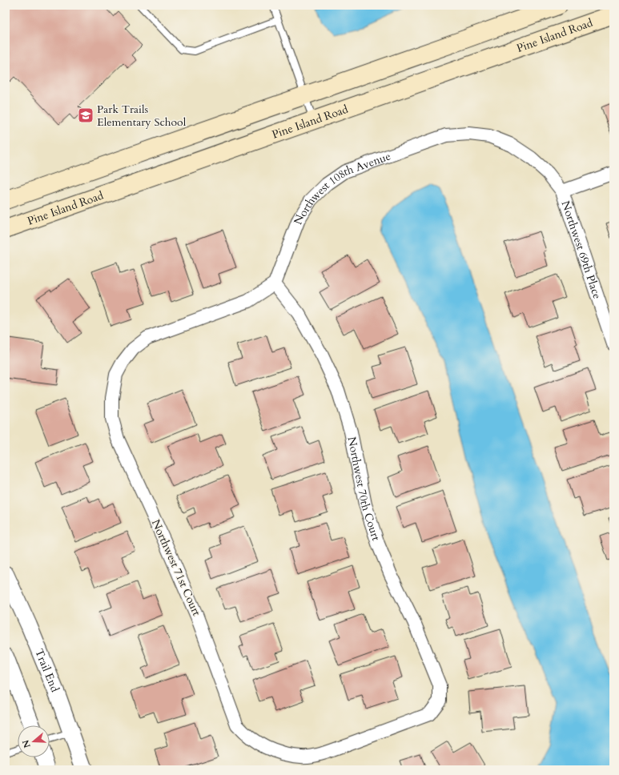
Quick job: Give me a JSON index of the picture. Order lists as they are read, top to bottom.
{
  "streets": {
    "main road": ["Pine Island Road"],
    "street": [
      "Northwest 108th Avenue",
      "Northwest 69th Place",
      "Northwest 70th Court",
      "Northwest 71st Court",
      "Trail End"
    ]
  },
  "crossings": [
    ["Northwest 108th Avenue", "Northwest 69th Place"],
    ["Northwest 108th Avenue", "Northwest 70th Court"],
    ["Northwest 108th Avenue", "Northwest 71st Court"],
    ["Northwest 70th Court", "Northwest 71st Court"]
  ],
  "places": {
    "school or university": ["Park Trails Elementary School"]
  },
  "north": "left"
}
